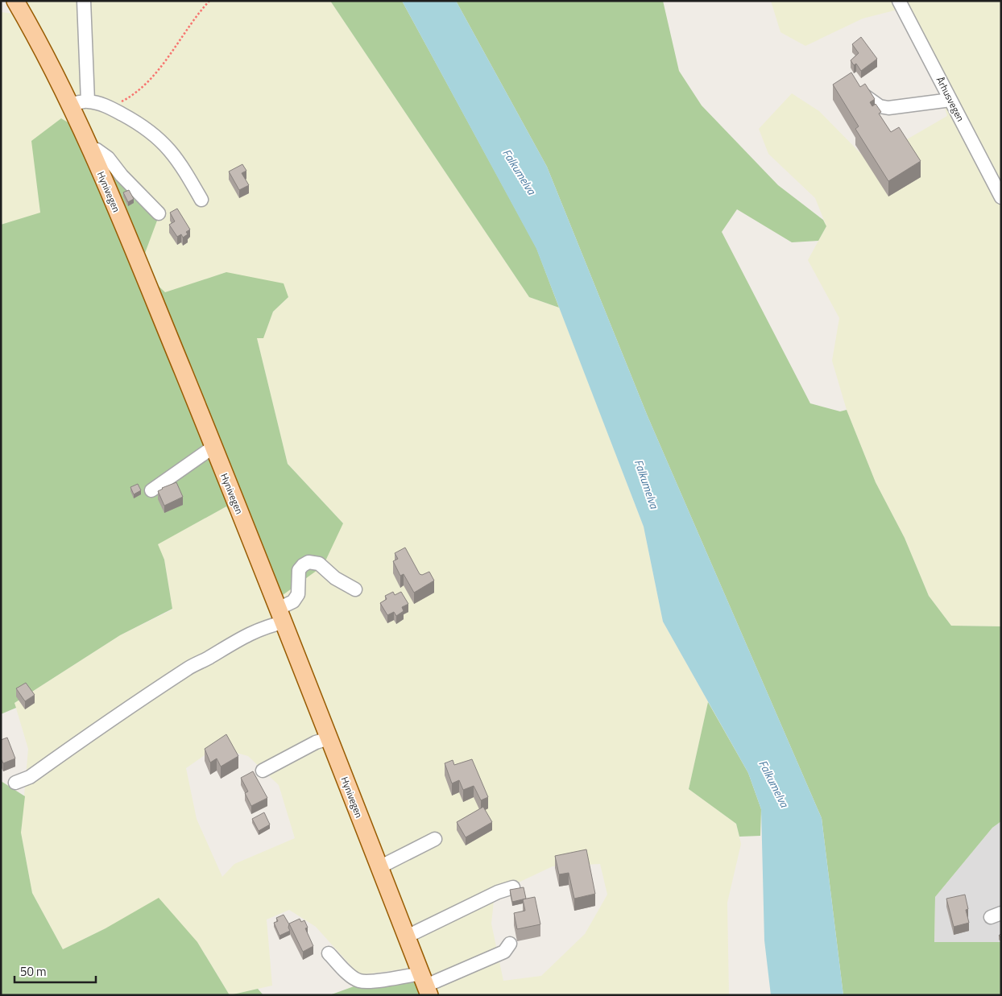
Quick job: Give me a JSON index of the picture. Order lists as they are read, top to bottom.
{
  "streets": {
    "main road": ["Hynivegen"],
    "street": ["Århusvegen"]
  },
  "water": ["Falkumelva"],
  "scale_bar": "50 m"
}
